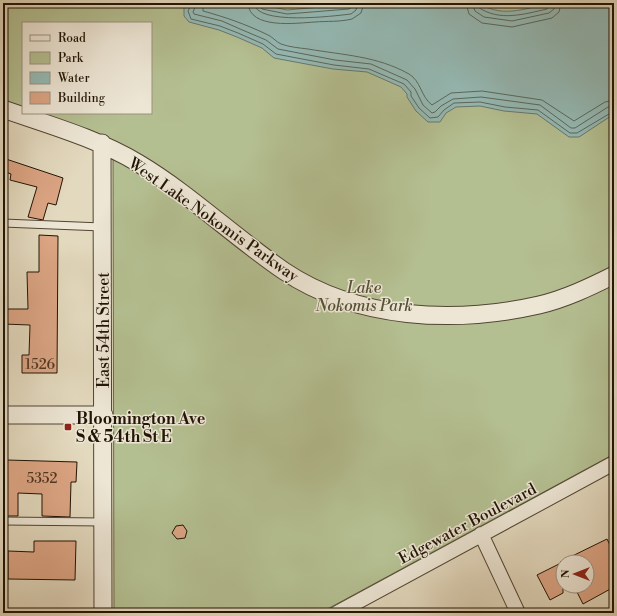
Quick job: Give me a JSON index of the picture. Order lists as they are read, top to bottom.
{
  "streets": {
    "street": ["West Lake Nokomis Parkway", "East 54th Street", "Edgewater Boulevard"]
  },
  "crossings": [
    ["West Lake Nokomis Parkway", "East 54th Street"]
  ],
  "parks": ["Lake Nokomis Park"],
  "places": {
    "transit": ["Bloomington Ave S & 54th St E"]
  },
  "house_numbers": ["1526", "5352"],
  "legend": [
    "Road",
    "Park",
    "Water",
    "Building"
  ],
  "north": "left"
}
